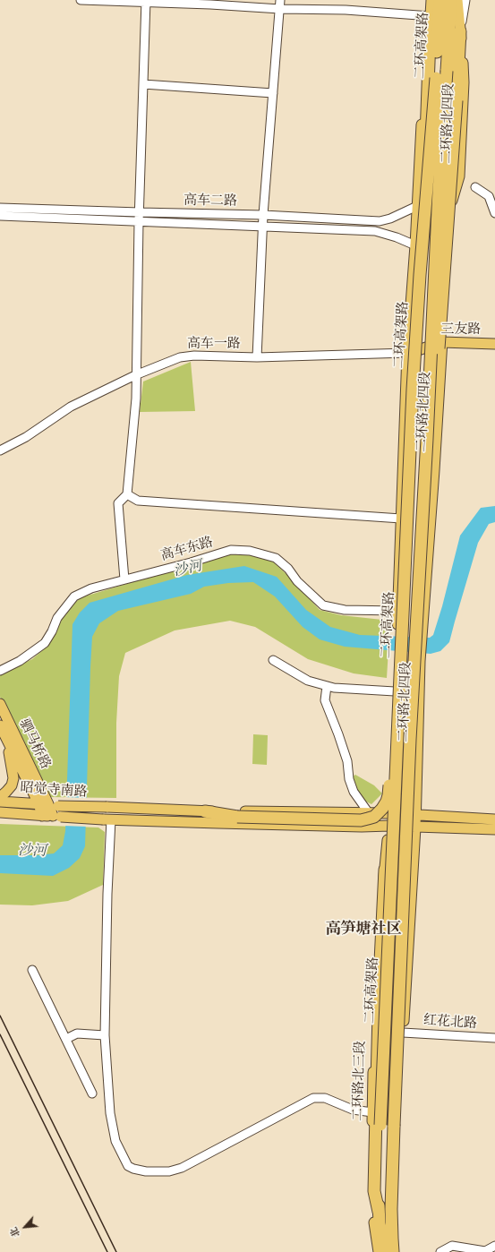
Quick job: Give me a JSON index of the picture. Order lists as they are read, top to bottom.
{
  "streets": {
    "highway": ["二环高架路"],
    "main road": [
      "二环路北四段",
      "三友路",
      "驷马桥路",
      "昭觉寺南路",
      "二环路北三段"
    ],
    "street": [
      "高车二路",
      "高车一路",
      "高车东路",
      "红花北路"
    ]
  },
  "crossings": [
    ["二环路北四段", "高车二路"],
    ["二环路北四段", "三友路"],
    ["二环路北四段", "高车一路"],
    ["二环路北四段", "高车东路"],
    ["二环路北四段", "昭觉寺南路"],
    ["二环路北四段", "二环路北三段"],
    ["三友路", "高车一路"],
    ["驷马桥路", "昭觉寺南路"],
    ["昭觉寺南路", "二环路北三段"]
  ],
  "districts": ["高笋塘社区"],
  "water": ["沙河"],
  "north": "bottom left"
}
